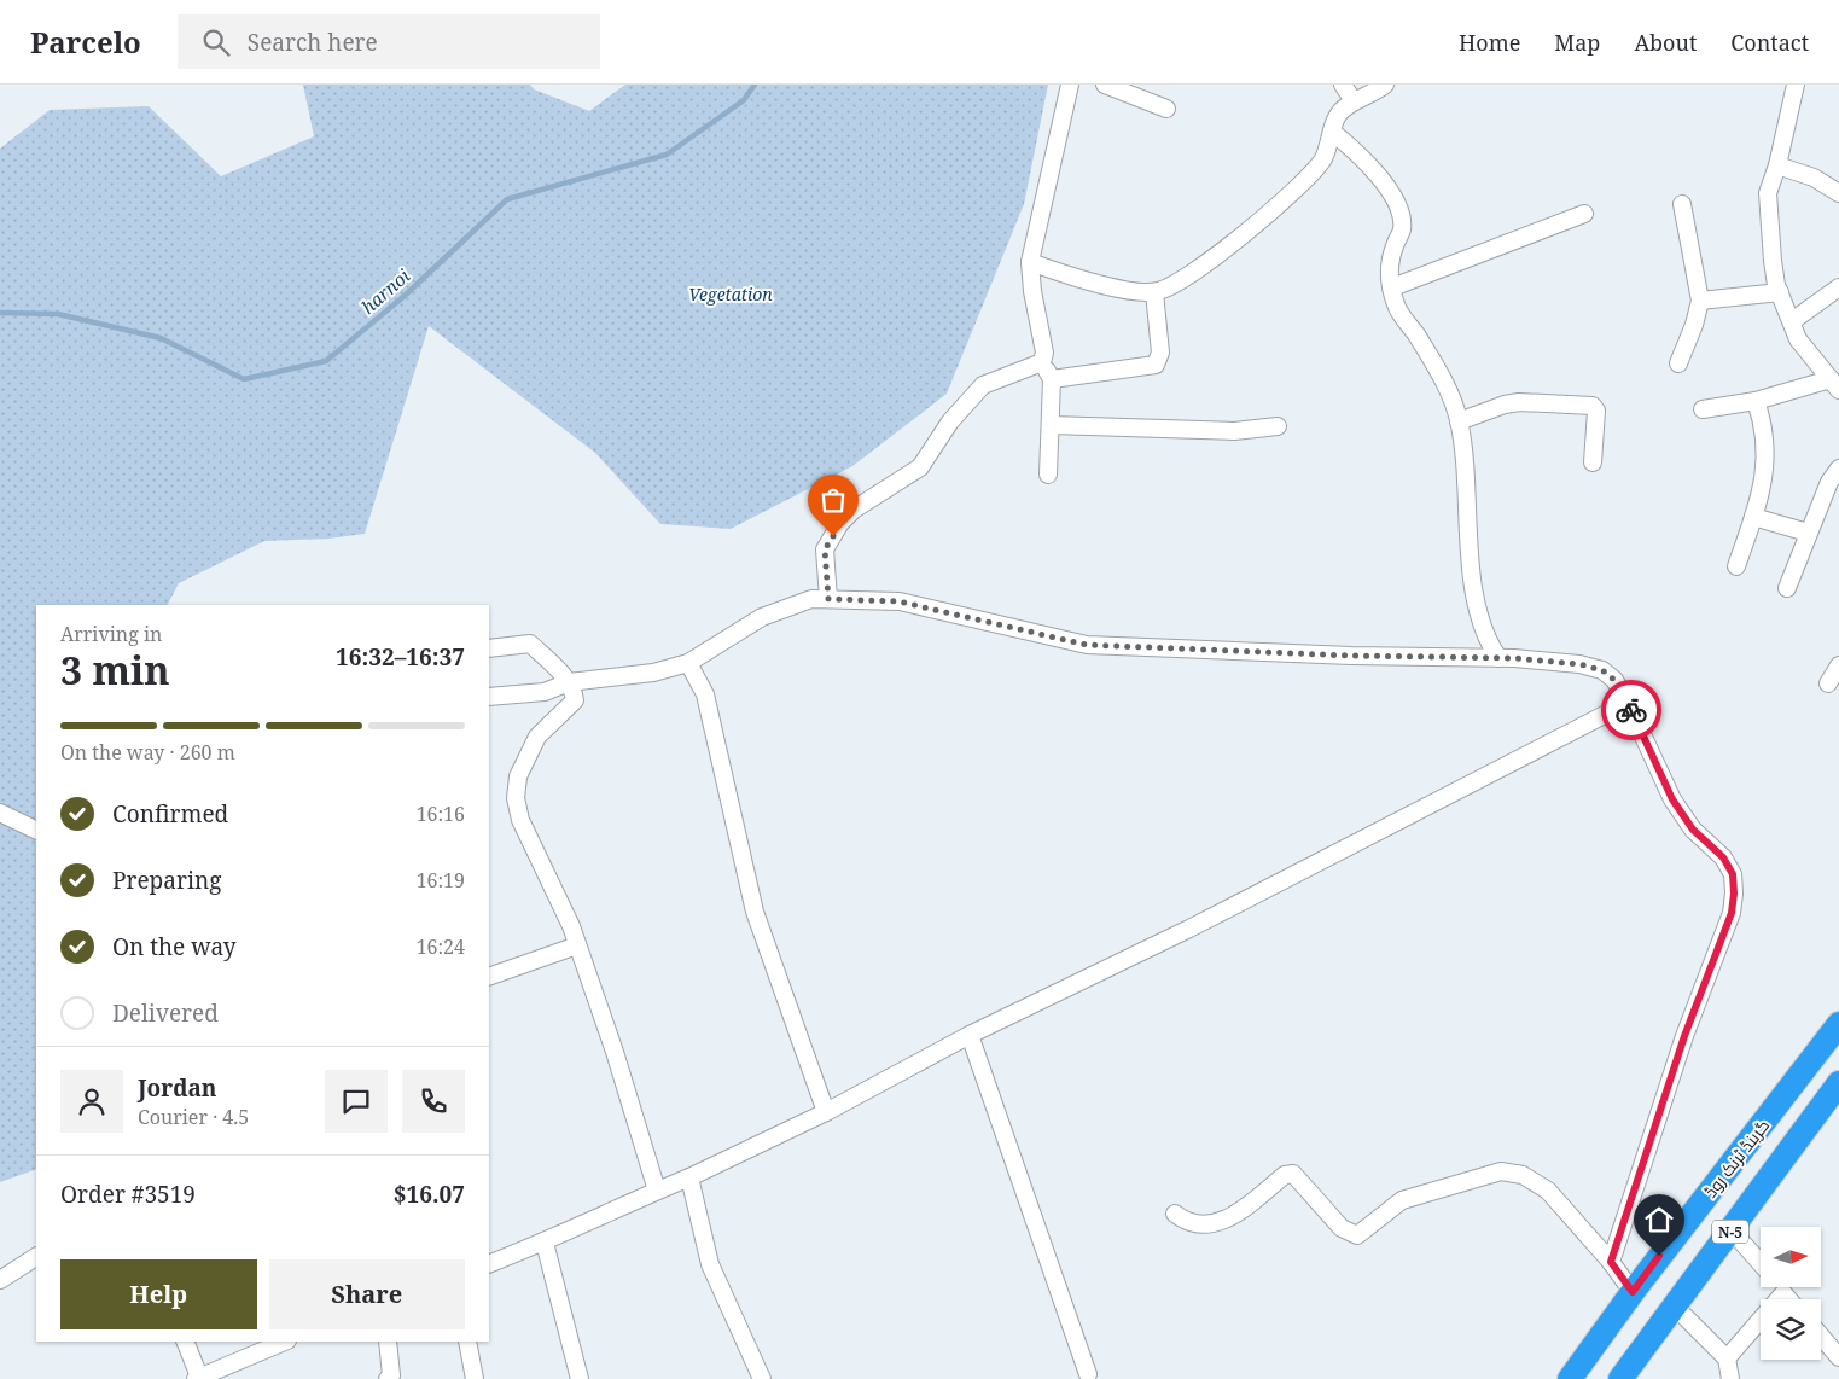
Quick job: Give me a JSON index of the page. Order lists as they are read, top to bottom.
{
  "streets": {
    "highway": ["گرینڈ ٹرنک روڈ", "N-5"]
  },
  "water": ["harnoi"],
  "parks": ["Vegetation"],
  "north": "right",
  "page": {
    "header": "Parcelo",
    "search": "Search here",
    "nav": [
      "Home",
      "Map",
      "About",
      "Contact"
    ],
    "heading": ["3 min", "Arriving in", "16:32–16:37"],
    "panel": [
      "Jordan",
      "Courier · 4.5",
      "Order #3519",
      "$16.07"
    ],
    "bar": "On the way · 260 m",
    "list": [
      ["Confirmed", "16:16"],
      ["Preparing", "16:19"],
      ["On the way", "16:24"],
      "Delivered"
    ],
    "buttons": ["Help", "Share"]
  }
}
